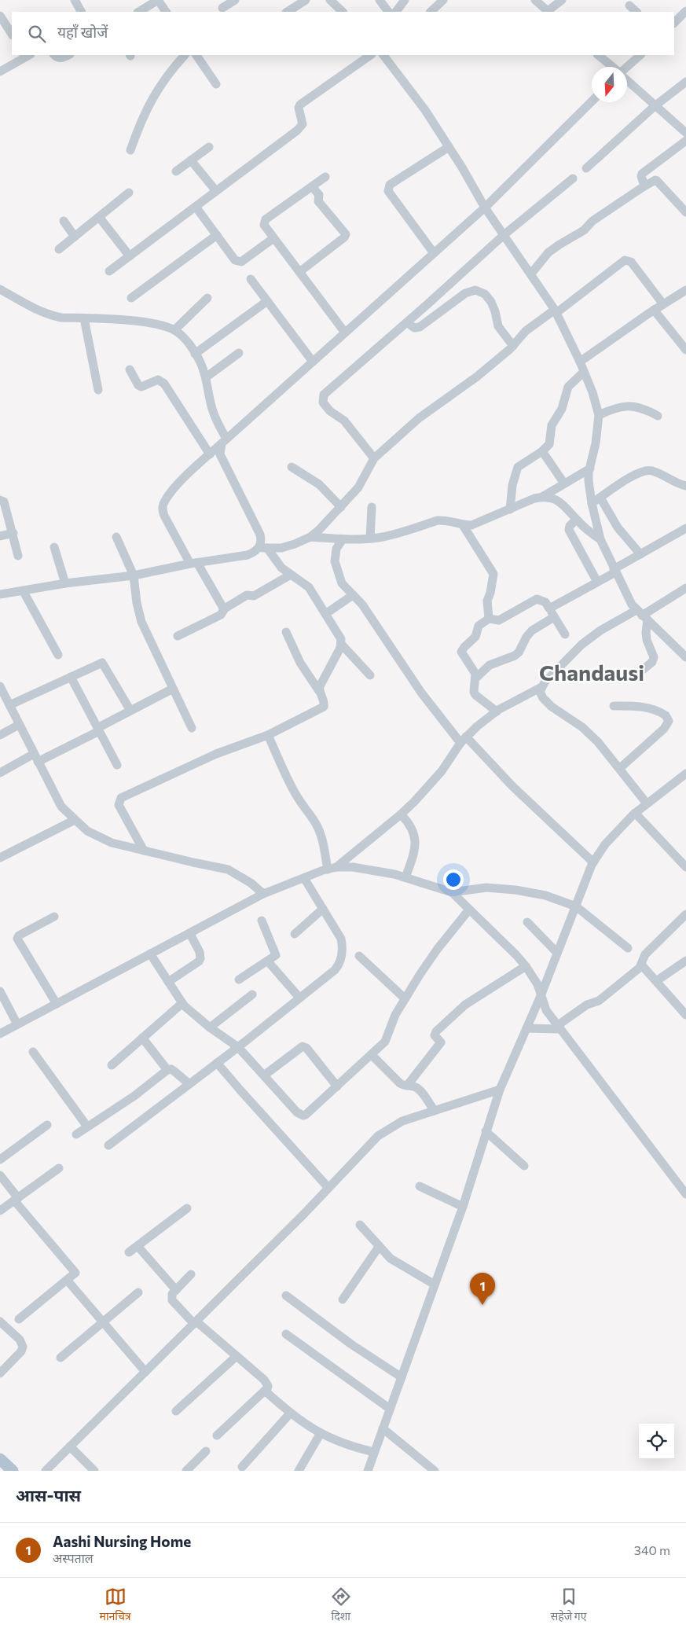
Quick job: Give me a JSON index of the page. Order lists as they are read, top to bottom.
{
  "districts": ["Chandausi"],
  "north": "bottom",
  "page": {
    "search": "यहाँ खोजें",
    "pins": "1",
    "heading": "आस-पास",
    "list": [
      {
        "mark": "1",
        "name": "Aashi Nursing Home",
        "note": "अस्पताल",
        "value": "340 m"
      }
    ],
    "nav": ["मानचित्र", "दिशा", "सहेजे गए"]
  }
}
